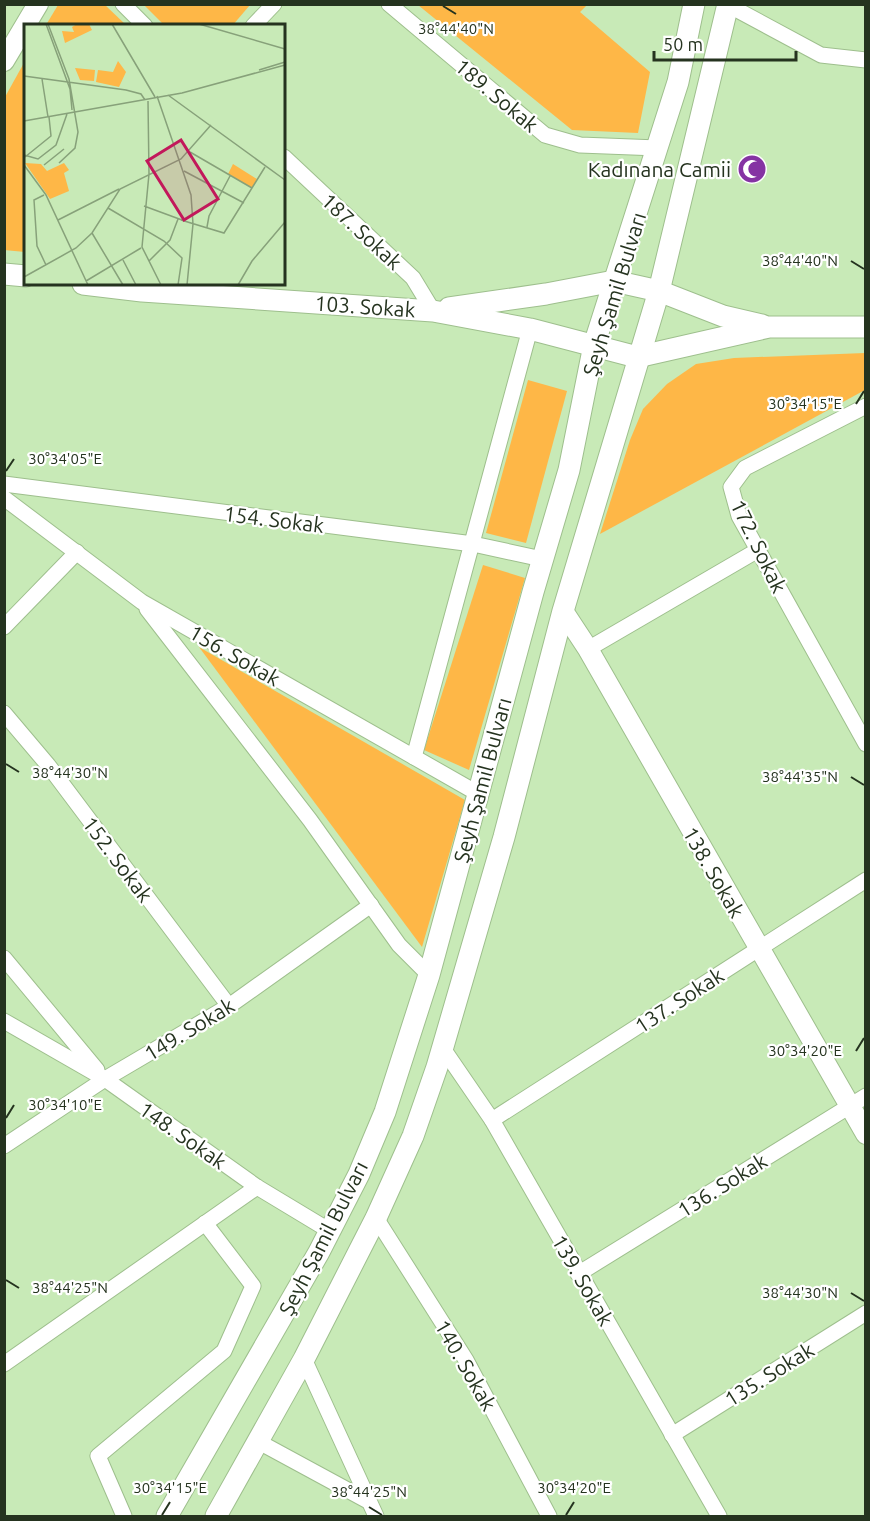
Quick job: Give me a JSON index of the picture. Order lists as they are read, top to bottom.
{
  "streets": {
    "main road": ["Şeyh Şamil Bulvarı", "103. Sokak"],
    "street": [
      "189. Sokak",
      "187. Sokak",
      "154. Sokak",
      "172. Sokak",
      "156. Sokak",
      "152. Sokak",
      "138. Sokak",
      "137. Sokak",
      "149. Sokak",
      "148. Sokak",
      "136. Sokak",
      "139. Sokak",
      "140. Sokak",
      "135. Sokak"
    ]
  },
  "crossings": [
    ["189. Sokak", "Şeyh Şamil Bulvarı"],
    ["187. Sokak", "103. Sokak"],
    ["Şeyh Şamil Bulvarı", "103. Sokak"],
    ["Şeyh Şamil Bulvarı", "154. Sokak"],
    ["Şeyh Şamil Bulvarı", "156. Sokak"],
    ["Şeyh Şamil Bulvarı", "138. Sokak"],
    ["Şeyh Şamil Bulvarı", "148. Sokak"],
    ["Şeyh Şamil Bulvarı", "139. Sokak"],
    ["Şeyh Şamil Bulvarı", "140. Sokak"],
    ["152. Sokak", "149. Sokak"],
    ["138. Sokak", "137. Sokak"],
    ["138. Sokak", "136. Sokak"],
    ["137. Sokak", "139. Sokak"],
    ["149. Sokak", "148. Sokak"],
    ["136. Sokak", "139. Sokak"],
    ["139. Sokak", "135. Sokak"]
  ],
  "places": {
    "mosque": ["Kadınana Camii"]
  },
  "scale_bar": "50 m",
  "coordinates": [
    "38°44'40\"N",
    "30°34'15\"E",
    "30°34'05\"E",
    "38°44'30\"N",
    "38°44'35\"N",
    "30°34'20\"E",
    "30°34'10\"E",
    "38°44'25\"N"
  ]
}
